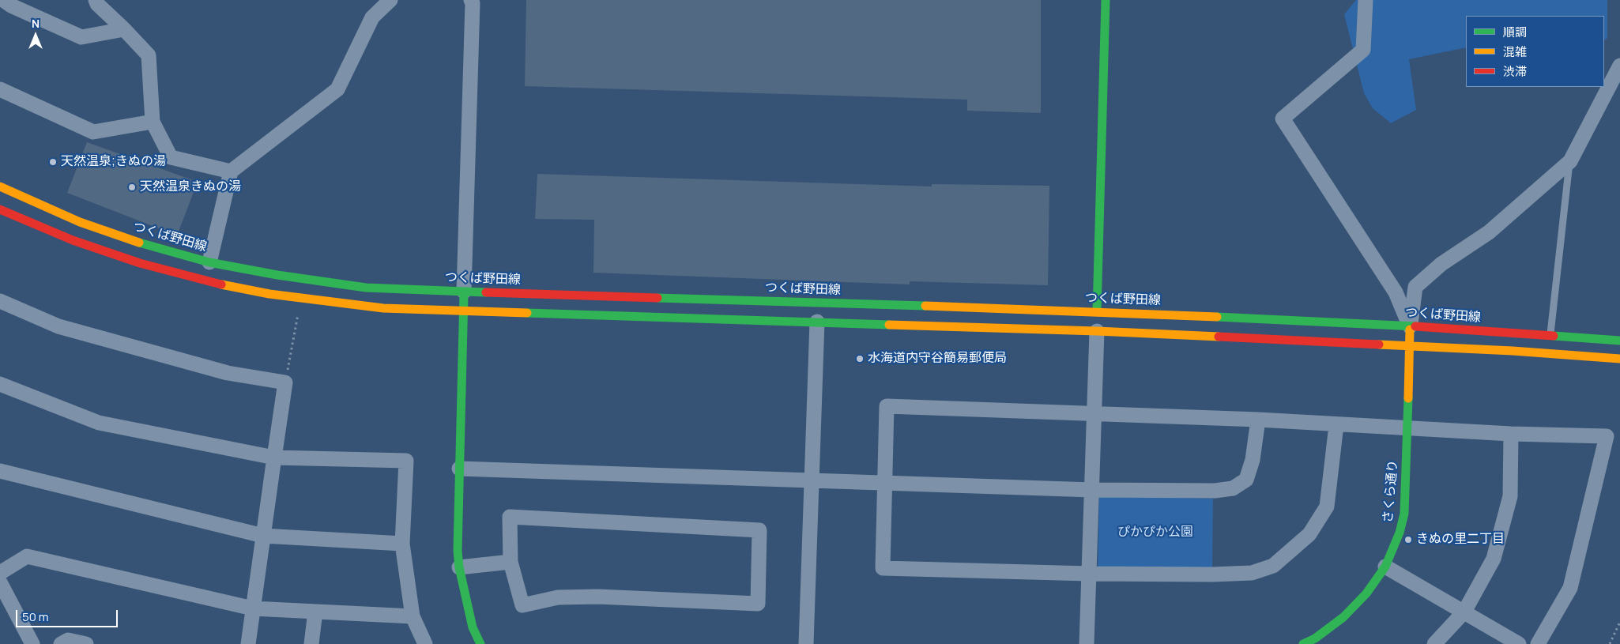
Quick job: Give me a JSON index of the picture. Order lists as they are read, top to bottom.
{
  "streets": {
    "main road": ["つくば野田線", "さくら通り"]
  },
  "crossings": [
    ["つくば野田線", "さくら通り"]
  ],
  "parks": ["ぴかぴか公園"],
  "places": [
    "天然温泉;きぬの湯",
    "天然温泉きぬの湯",
    "水海道内守谷簡易郵便局",
    "きぬの里二丁目"
  ],
  "legend": ["順調", "混雑", "渋滞"],
  "scale_bar": "50 m",
  "north": "top"
}
